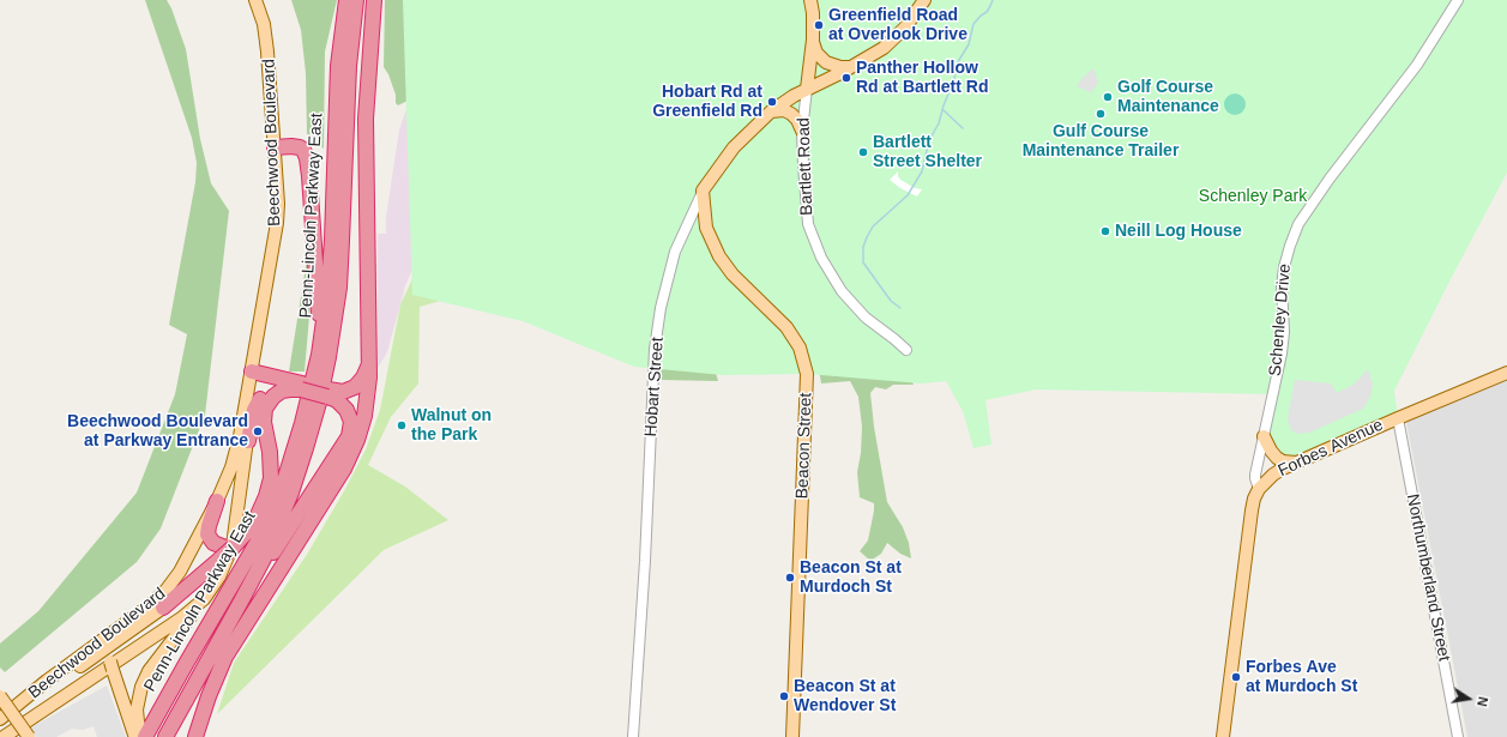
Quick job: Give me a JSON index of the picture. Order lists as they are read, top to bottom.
{
  "streets": {
    "highway": ["Penn-Lincoln Parkway East"],
    "main road": [
      "Beechwood Boulevard",
      "Hobart Street",
      "Beacon Street",
      "Forbes Avenue"
    ],
    "street": ["Bartlett Road", "Schenley Drive", "Northumberland Street"]
  },
  "crossings": [
    ["Bartlett Road", "Hobart Street"],
    ["Schenley Drive", "Forbes Avenue"],
    ["Hobart Street", "Beacon Street"],
    ["Forbes Avenue", "Northumberland Street"]
  ],
  "parks": ["Schenley Park"],
  "places": [
    "Greenfield Road at Overlook Drive",
    "Panther Hollow Rd at Bartlett Rd",
    "Golf Course Maintenance",
    "Hobart Rd at Greenfield Rd",
    "Gulf Course Maintenance Trailer",
    "Bartlett Street Shelter",
    "Neill Log House",
    "Walnut on the Park",
    "Beechwood Boulevard at Parkway Entrance",
    "Beacon St at Murdoch St",
    "Forbes Ave at Murdoch St",
    "Beacon St at Wendover St"
  ],
  "north": "right"
}
